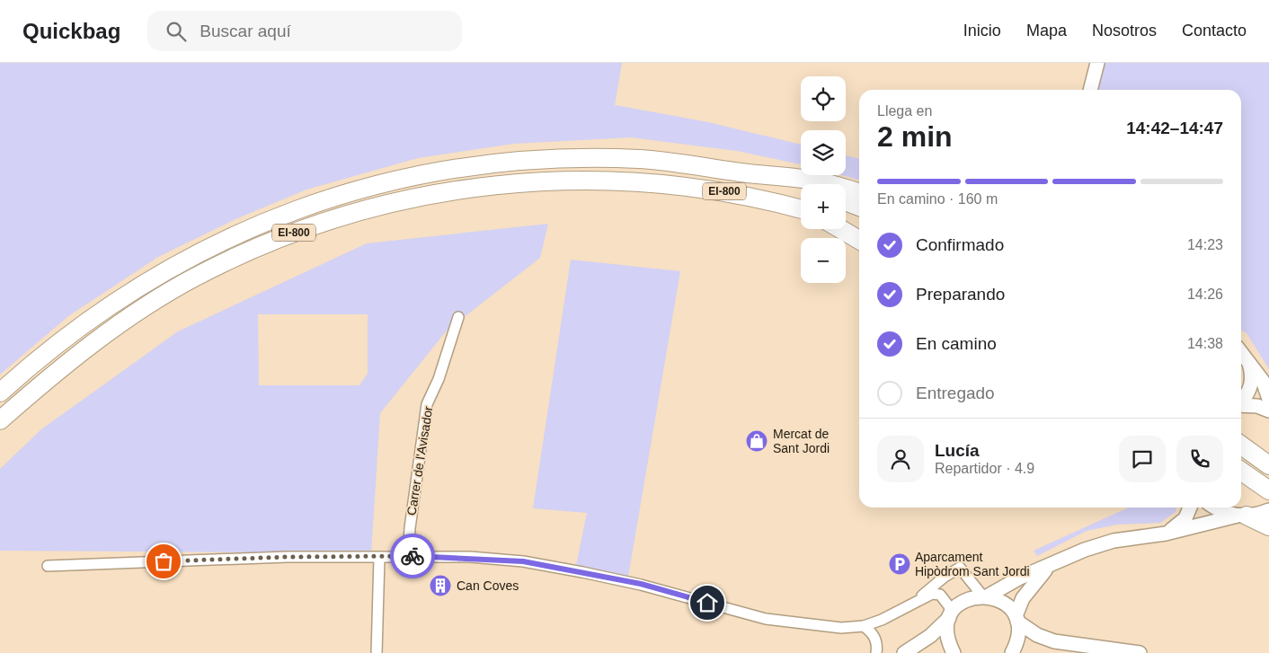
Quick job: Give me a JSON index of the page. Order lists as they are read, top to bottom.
{
  "streets": {
    "highway": ["EI-800"],
    "street": ["Carrer de l'Avisador"]
  },
  "places": {
    "shop": ["Mercat de Sant Jordi"],
    "parking": ["Aparcament Hipòdrom Sant Jordi"],
    "building": ["Can Coves"]
  },
  "page": {
    "header": "Quickbag",
    "search": "Buscar aquí",
    "nav": [
      "Inicio",
      "Mapa",
      "Nosotros",
      "Contacto"
    ],
    "map_buttons": ["+", "−"],
    "heading": ["2 min", "Llega en", "14:42–14:47"],
    "panel": ["Lucía", "Repartidor · 4.9"],
    "bar": "En camino · 160 m",
    "list": [
      ["Confirmado", "14:23"],
      ["Preparando", "14:26"],
      ["En camino", "14:38"],
      "Entregado"
    ]
  }
}
